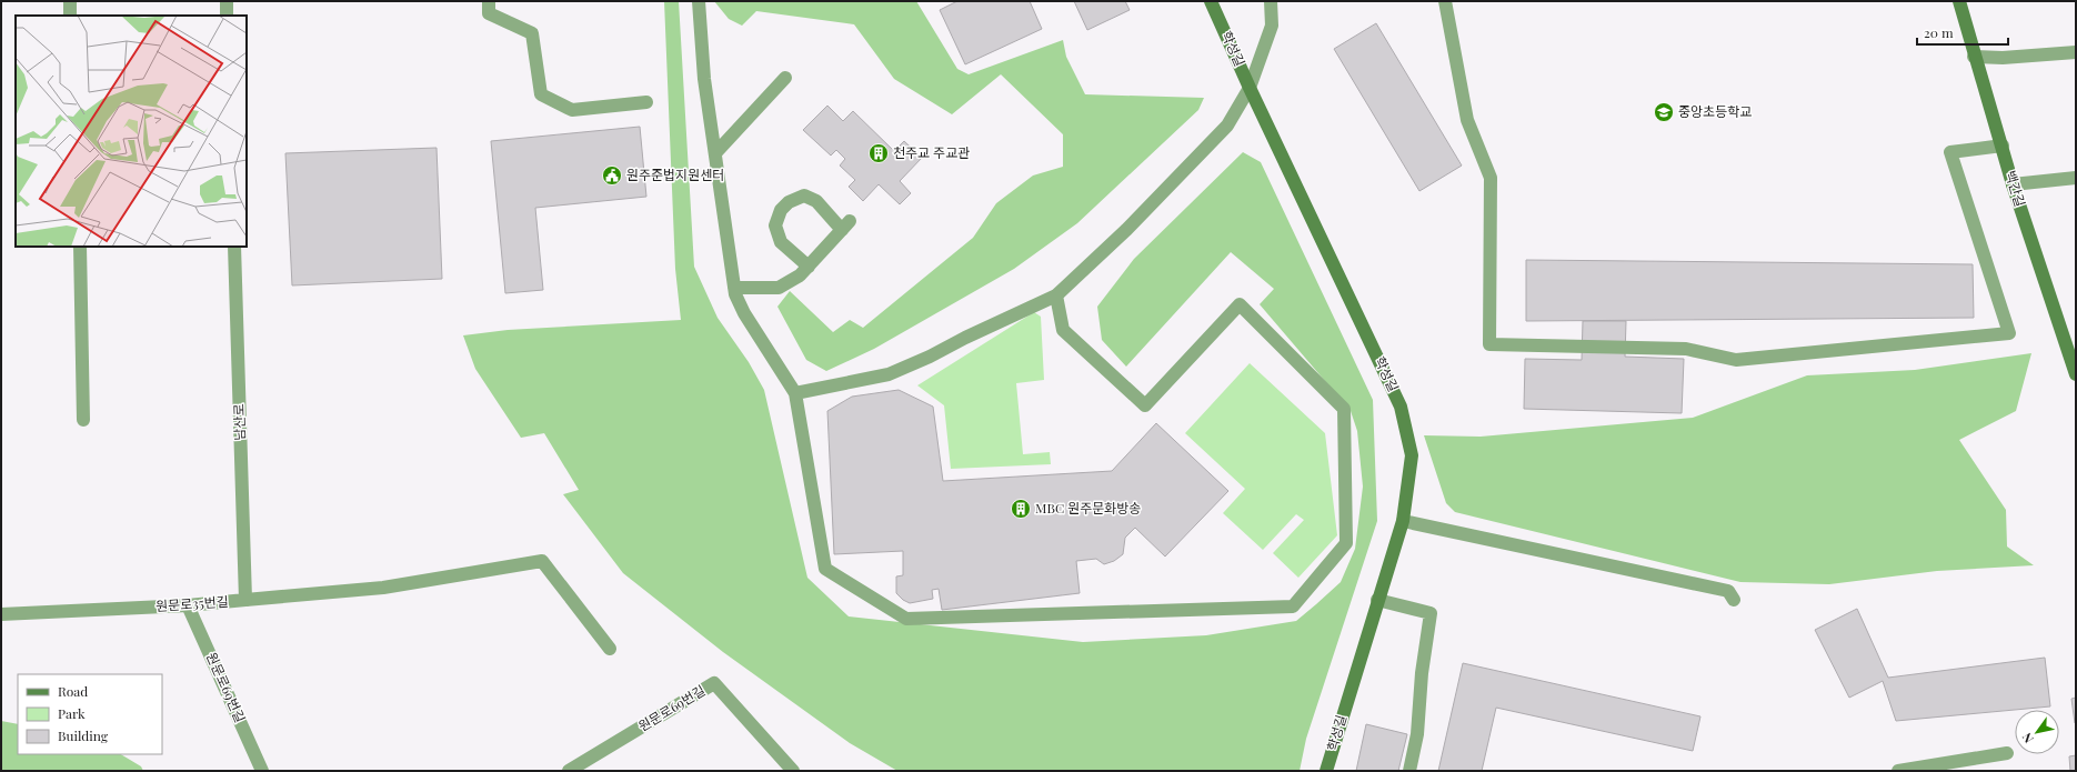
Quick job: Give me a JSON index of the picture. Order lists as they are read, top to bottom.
{
  "streets": {
    "street": [
      "학성길",
      "백간길",
      "남산로",
      "원문로35번길",
      "원문로69번길"
    ]
  },
  "crossings": [
    ["남산로", "원문로35번길"],
    ["원문로35번길", "원문로69번길"]
  ],
  "places": {
    "school or university": ["중앙초등학교"],
    "building": ["천주교 주교관", "MBC 원주문화방송"],
    "public building": ["원주준법지원센터"]
  },
  "legend": ["Road", "Park", "Building"],
  "scale_bar": "20 m",
  "north": "bottom left"
}
